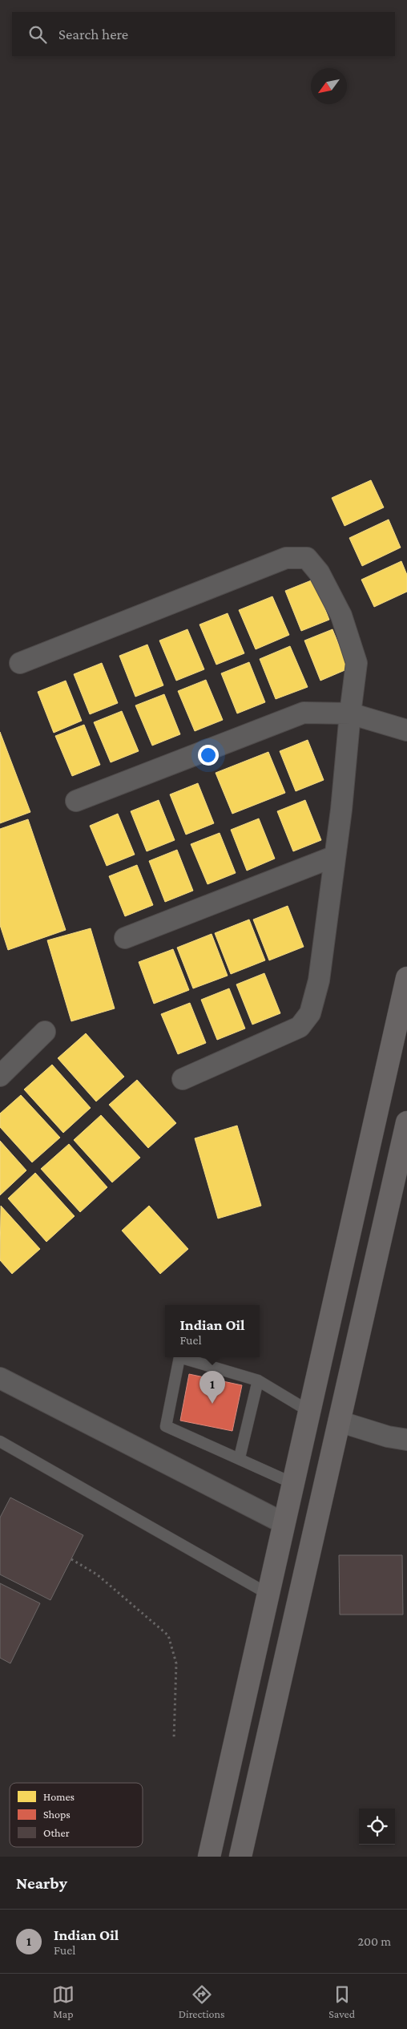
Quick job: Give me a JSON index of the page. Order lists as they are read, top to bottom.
{
  "legend": ["Homes", "Shops", "Other"],
  "north": "bottom left",
  "page": {
    "search": "Search here",
    "popup": ["Indian Oil", "Fuel"],
    "pins": "1",
    "heading": "Nearby",
    "list": [
      {
        "mark": "1",
        "name": "Indian Oil",
        "note": "Fuel",
        "value": "200 m"
      }
    ],
    "nav": ["Map", "Directions", "Saved"]
  }
}
